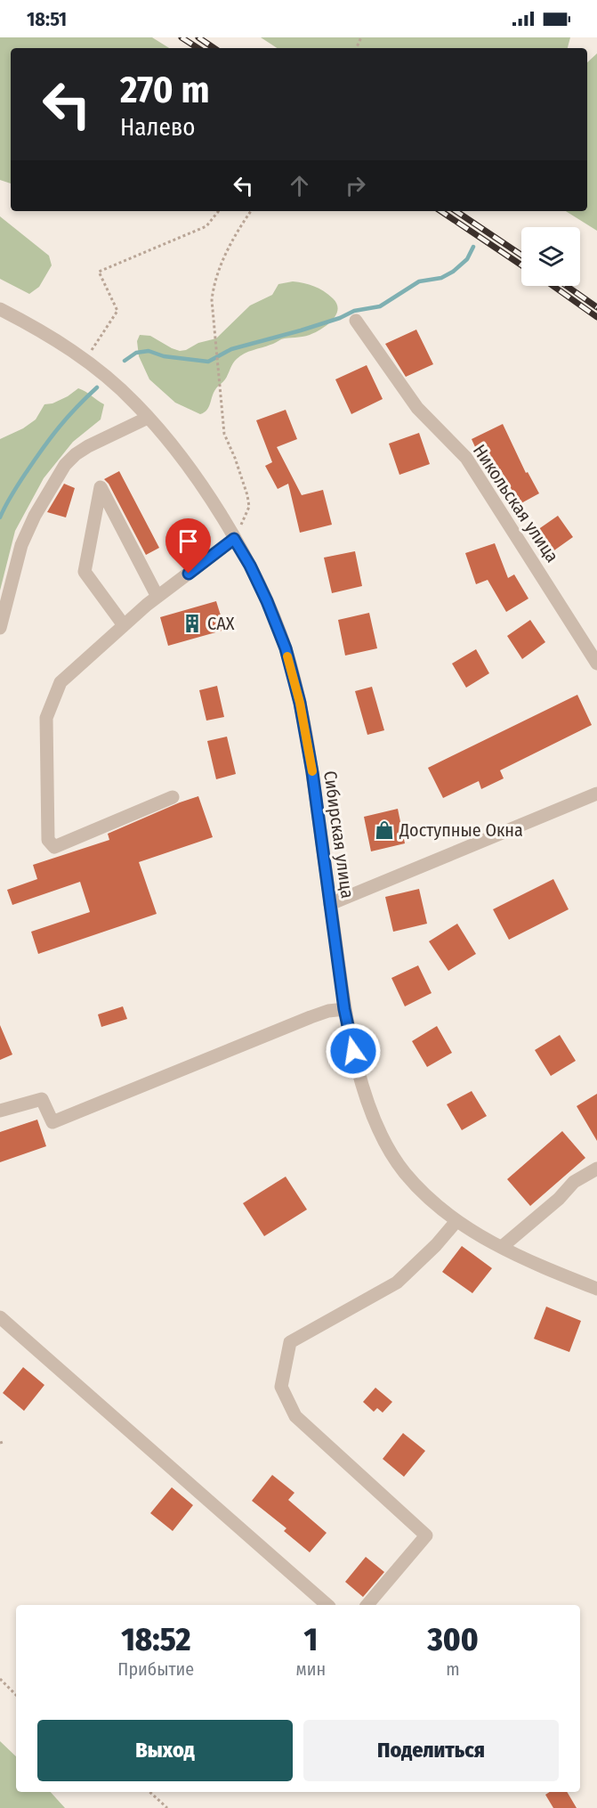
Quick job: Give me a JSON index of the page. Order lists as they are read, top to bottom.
{
  "streets": {
    "street": ["Никольская улица", "Сибирская улица"]
  },
  "places": {
    "building": ["САХ"],
    "shop": ["Доступные Окна"]
  },
  "page": {
    "status": "18:51",
    "turn": ["270 m", "Налево"],
    "eta": [
      "18:52",
      "Прибытие",
      "1",
      "мин",
      "300",
      "m"
    ],
    "buttons": ["Выход", "Поделиться"]
  }
}
